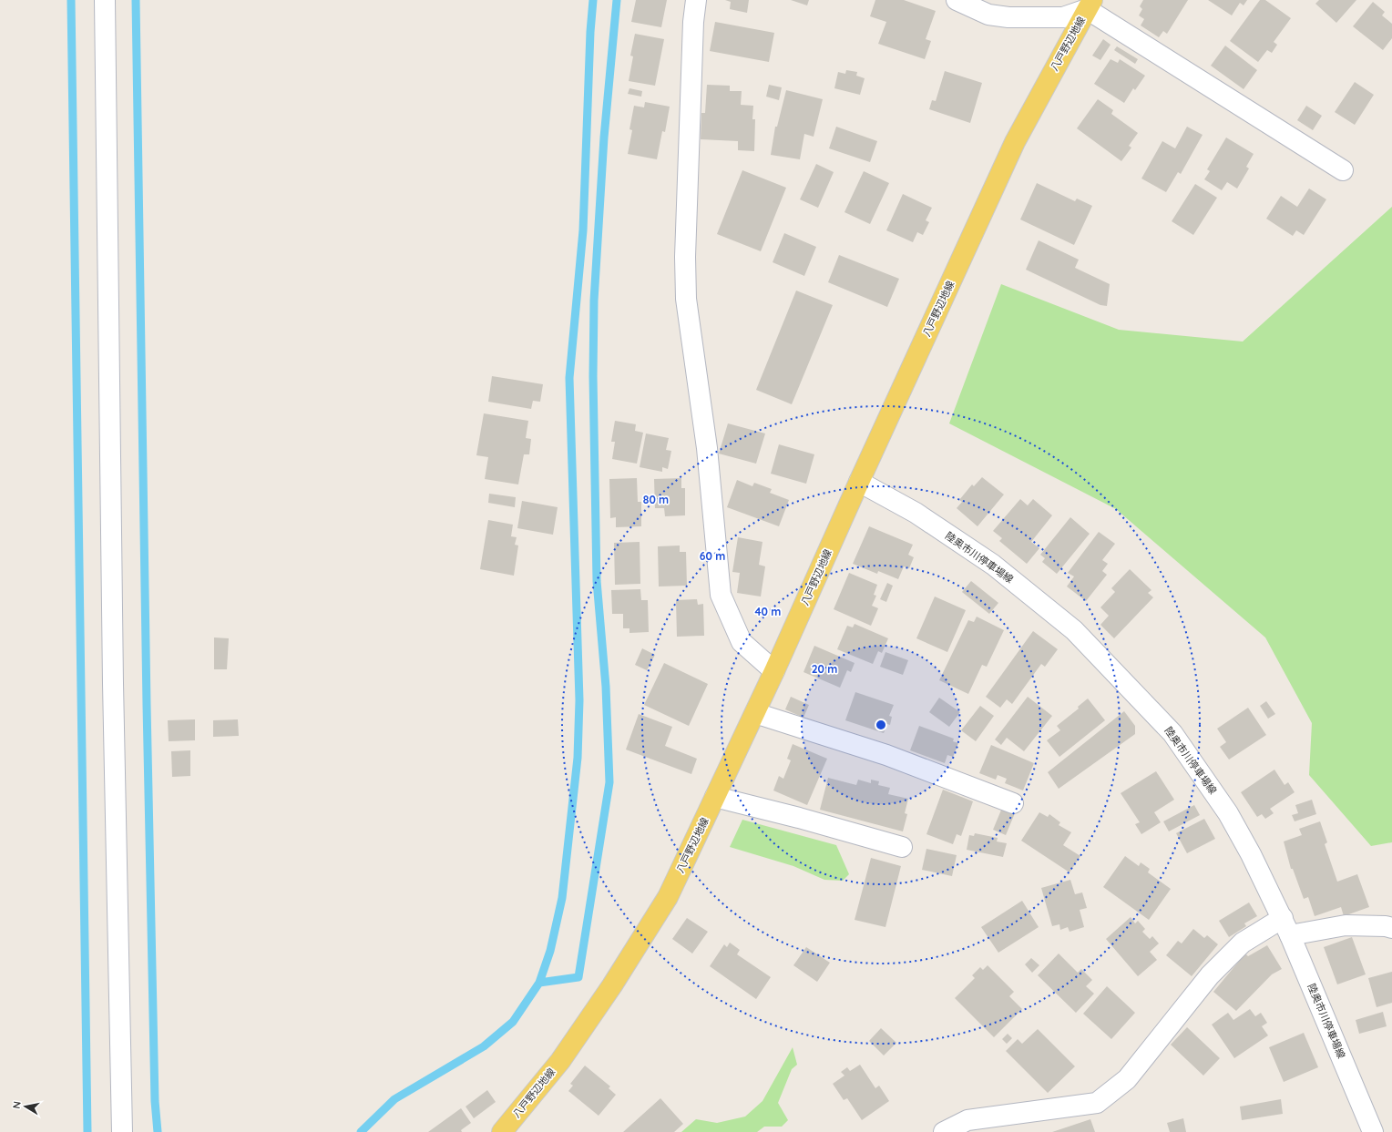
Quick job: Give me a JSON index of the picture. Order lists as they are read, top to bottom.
{
  "streets": {
    "main road": ["八戸野辺地線"],
    "street": ["陸奥市川停車場線"]
  },
  "crossings": [
    ["八戸野辺地線", "陸奥市川停車場線"]
  ],
  "north": "left",
  "rings": [
    "80 m",
    "60 m",
    "40 m",
    "20 m"
  ]
}
